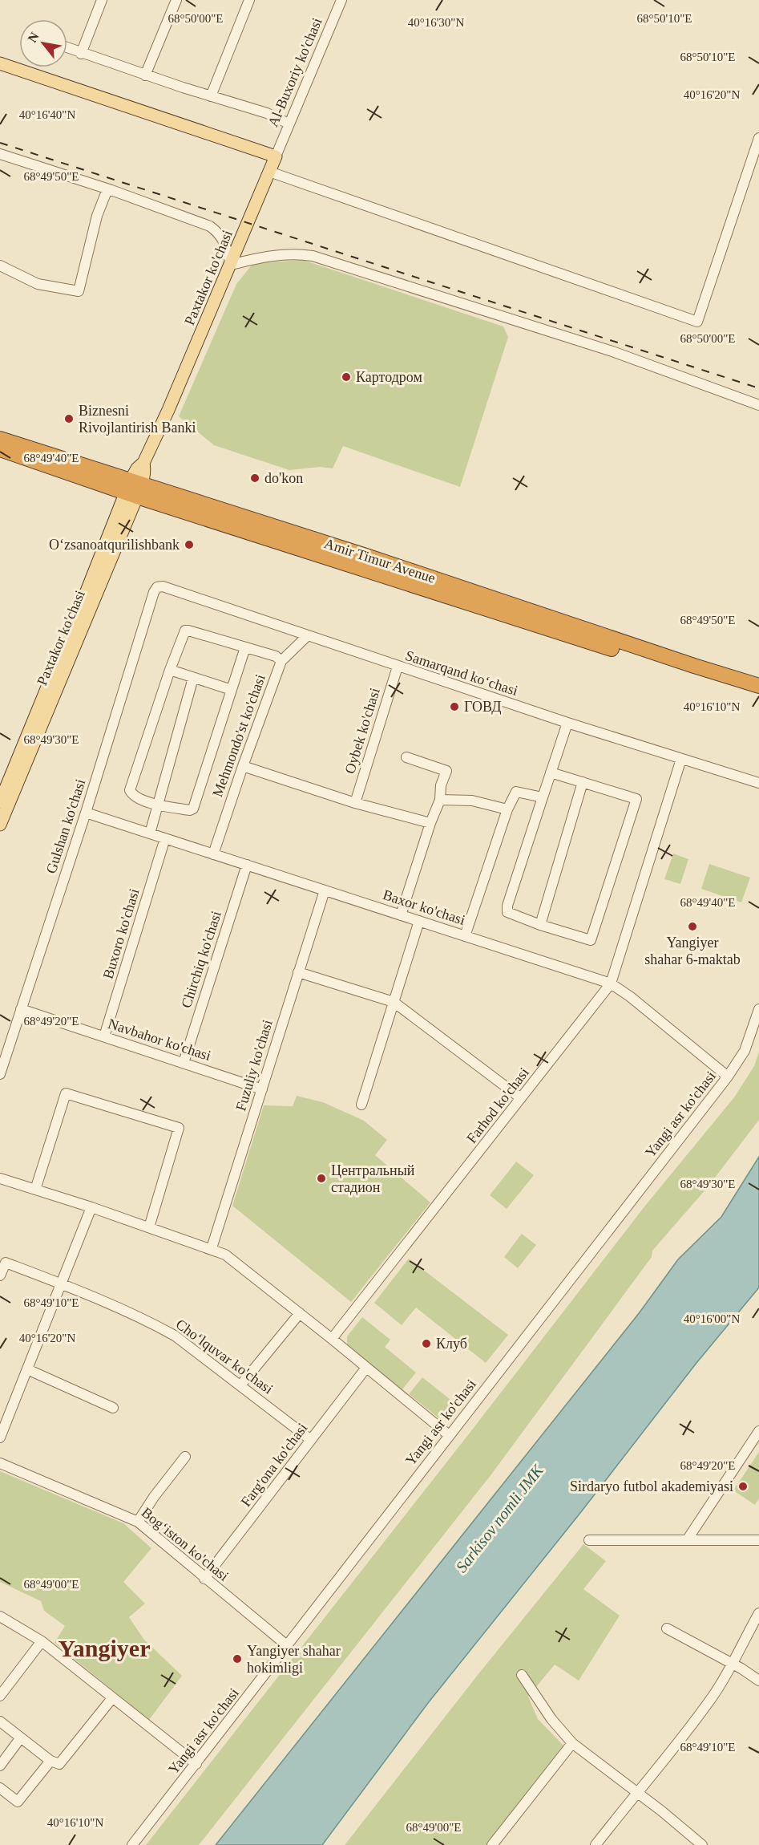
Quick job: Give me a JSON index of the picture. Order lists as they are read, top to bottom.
{
  "streets": {
    "highway": ["Amir Timur Avenue"],
    "main road": ["Paxtakor ko'chasi"],
    "street": [
      "Al-Buxoriy ko'chasi",
      "Samarqand ko‘chasi",
      "Oybek ko'chasi",
      "Mehmondo'st ko'chasi",
      "Gulshan ko'chasi",
      "Baxor ko'chasi",
      "Buxoro ko'chasi",
      "Chirchiq ko'chasi",
      "Navbahor ko'chasi",
      "Fuzuliy ko'chasi",
      "Farhod ko'chasi",
      "Yangi asr ko'chasi",
      "Cho‘lquvar ko'chasi",
      "Farg'ona ko'chasi",
      "Bog‘iston ko'chasi"
    ]
  },
  "crossings": [
    ["Al-Buxoriy ko'chasi", "Paxtakor ko'chasi"],
    ["Paxtakor ko'chasi", "Amir Timur Avenue"],
    ["Samarqand ko‘chasi", "Oybek ko'chasi"],
    ["Samarqand ko‘chasi", "Mehmondo'st ko'chasi"],
    ["Samarqand ko‘chasi", "Gulshan ko'chasi"],
    ["Samarqand ko‘chasi", "Farhod ko'chasi"],
    ["Mehmondo'st ko'chasi", "Baxor ko'chasi"],
    ["Gulshan ko'chasi", "Baxor ko'chasi"],
    ["Gulshan ko'chasi", "Navbahor ko'chasi"],
    ["Baxor ko'chasi", "Buxoro ko'chasi"],
    ["Baxor ko'chasi", "Chirchiq ko'chasi"],
    ["Baxor ko'chasi", "Fuzuliy ko'chasi"],
    ["Baxor ko'chasi", "Farhod ko'chasi"],
    ["Baxor ko'chasi", "Yangi asr ko'chasi"],
    ["Buxoro ko'chasi", "Navbahor ko'chasi"],
    ["Chirchiq ko'chasi", "Navbahor ko'chasi"],
    ["Navbahor ko'chasi", "Fuzuliy ko'chasi"],
    ["Yangi asr ko'chasi", "Bog‘iston ko'chasi"],
    ["Cho‘lquvar ko'chasi", "Farg'ona ko'chasi"],
    ["Farg'ona ko'chasi", "Bog‘iston ko'chasi"]
  ],
  "districts": ["Yangiyer"],
  "water": ["Sarkisov nomli JMK"],
  "places": [
    "Картодром",
    "Biznesni Rivojlantirish Banki",
    "do'kon",
    "Oʻzsanoatqurilishbank",
    "ГОВД",
    "Yangiyer shahar 6-maktab",
    "Центральный стадион",
    "Клуб",
    "Sirdaryo futbol akademiyasi",
    "Yangiyer shahar hokimligi"
  ],
  "north": "top left",
  "coordinates": [
    "68°50'00\"E",
    "68°50'10\"E",
    "40°16'30\"N",
    "40°16'20\"N",
    "40°16'40\"N",
    "68°49'50\"E",
    "68°49'40\"E",
    "40°16'10\"N",
    "68°49'30\"E",
    "68°49'20\"E",
    "68°49'10\"E",
    "40°16'00\"N",
    "68°49'00\"E"
  ]
}
